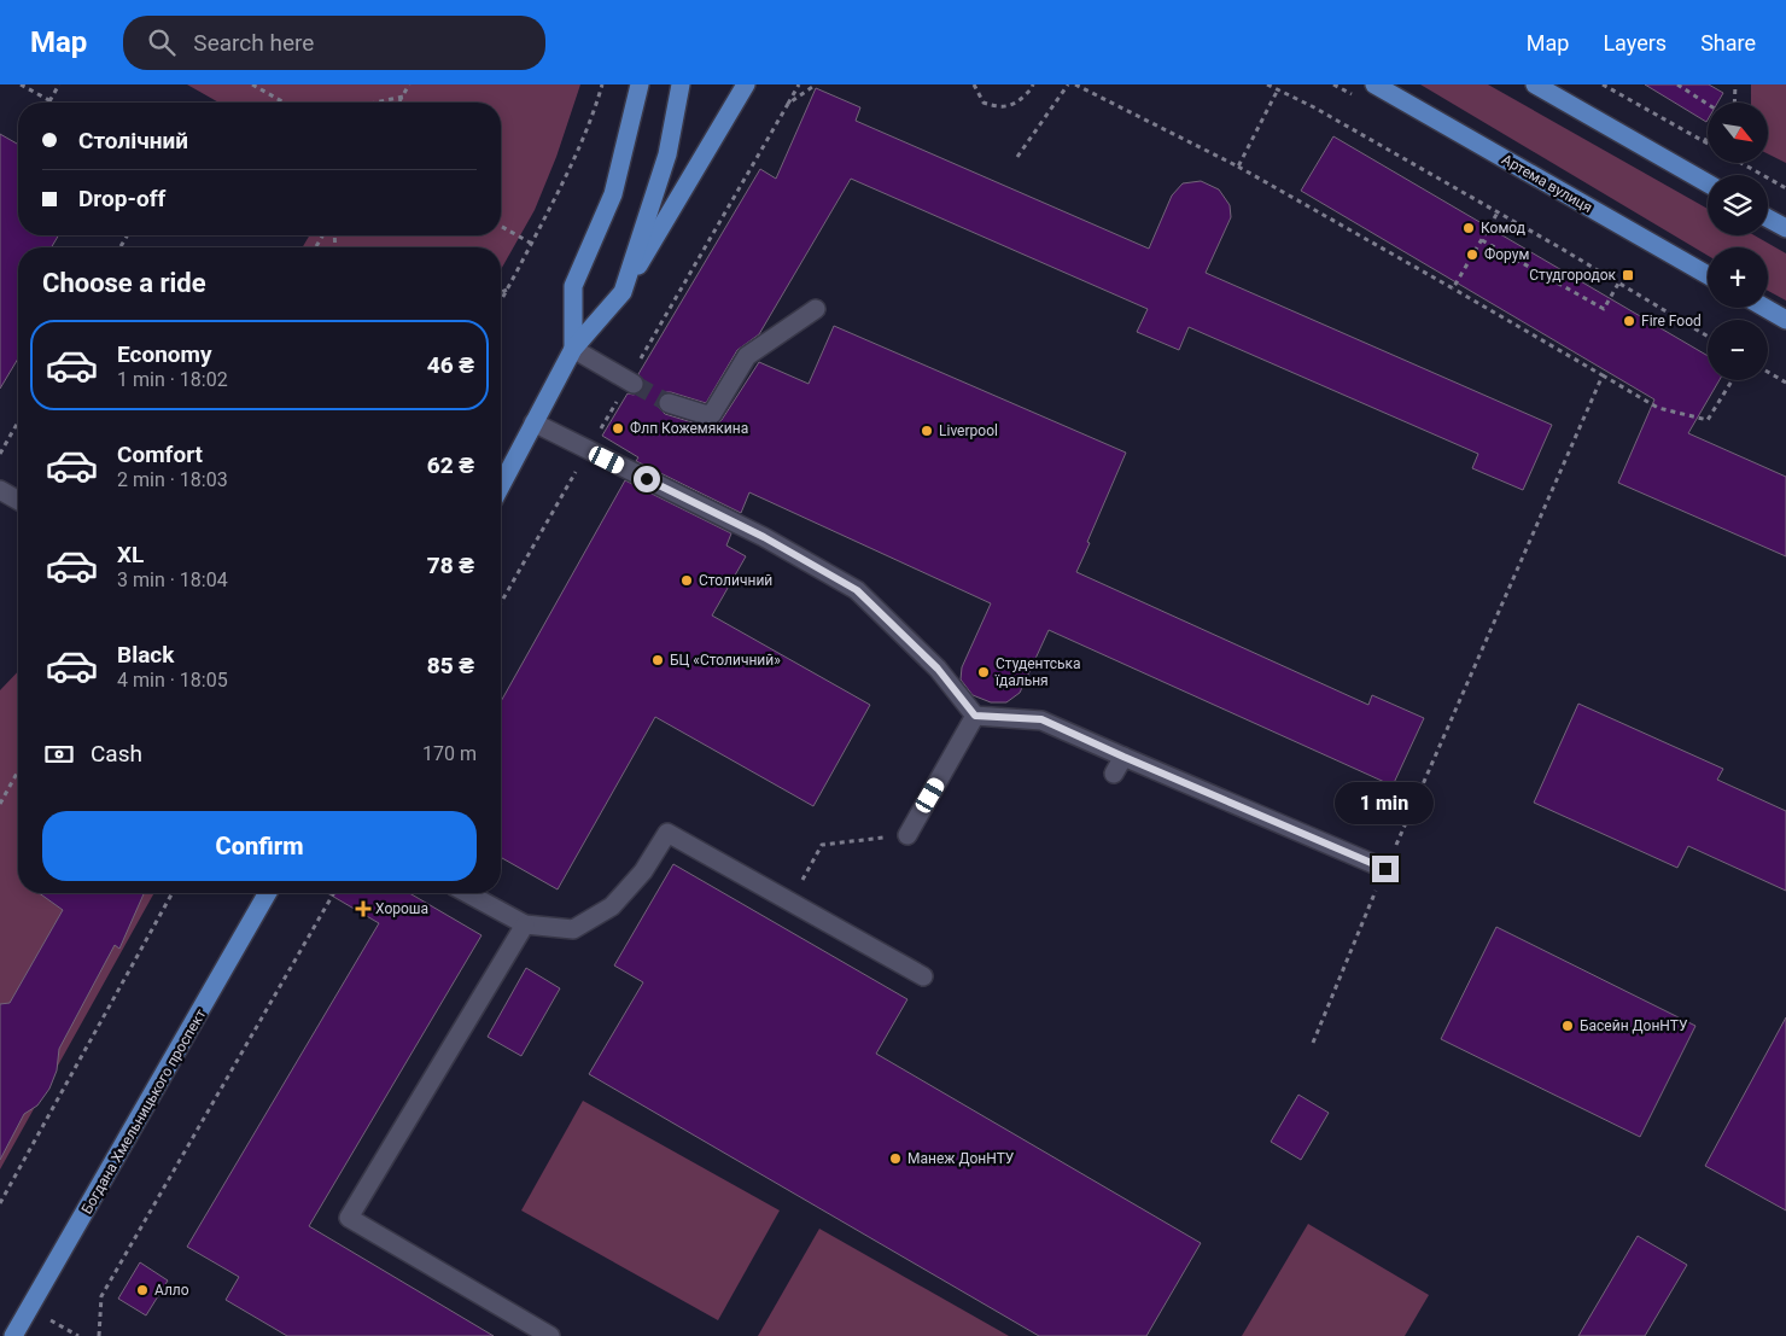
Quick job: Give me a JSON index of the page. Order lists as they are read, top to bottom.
{
  "streets": {
    "main road": ["Артема вулиця", "Богдана Хмельницького проспект"]
  },
  "places": {
    "other": [
      "Комод",
      "Форум",
      "Fire Food",
      "Флп Кожемякина",
      "Liverpool",
      "Столичний",
      "БЦ «Столичний»",
      "Студентська їдальня",
      "Басейн ДонНТУ",
      "Манеж ДонНТУ",
      "Алло"
    ],
    "transit": ["Студгородок"],
    "health": ["Хороша"]
  },
  "north": "bottom right",
  "page": {
    "header": "Map",
    "search": "Search here",
    "nav": ["Map", "Layers", "Share"],
    "map_buttons": ["+", "−"],
    "banner": ["Столічний", "Drop-off"],
    "heading": "Choose a ride",
    "list": [
      {
        "name": "Economy",
        "note": "1 min · 18:02",
        "value": "46 ₴"
      },
      {
        "name": "Comfort",
        "note": "2 min · 18:03",
        "value": "62 ₴"
      },
      {
        "name": "XL",
        "note": "3 min · 18:04",
        "value": "78 ₴"
      },
      {
        "name": "Black",
        "note": "4 min · 18:05",
        "value": "85 ₴"
      }
    ],
    "pay": ["Cash", "170 m"],
    "bubble": "1 min",
    "buttons": "Confirm"
  }
}
